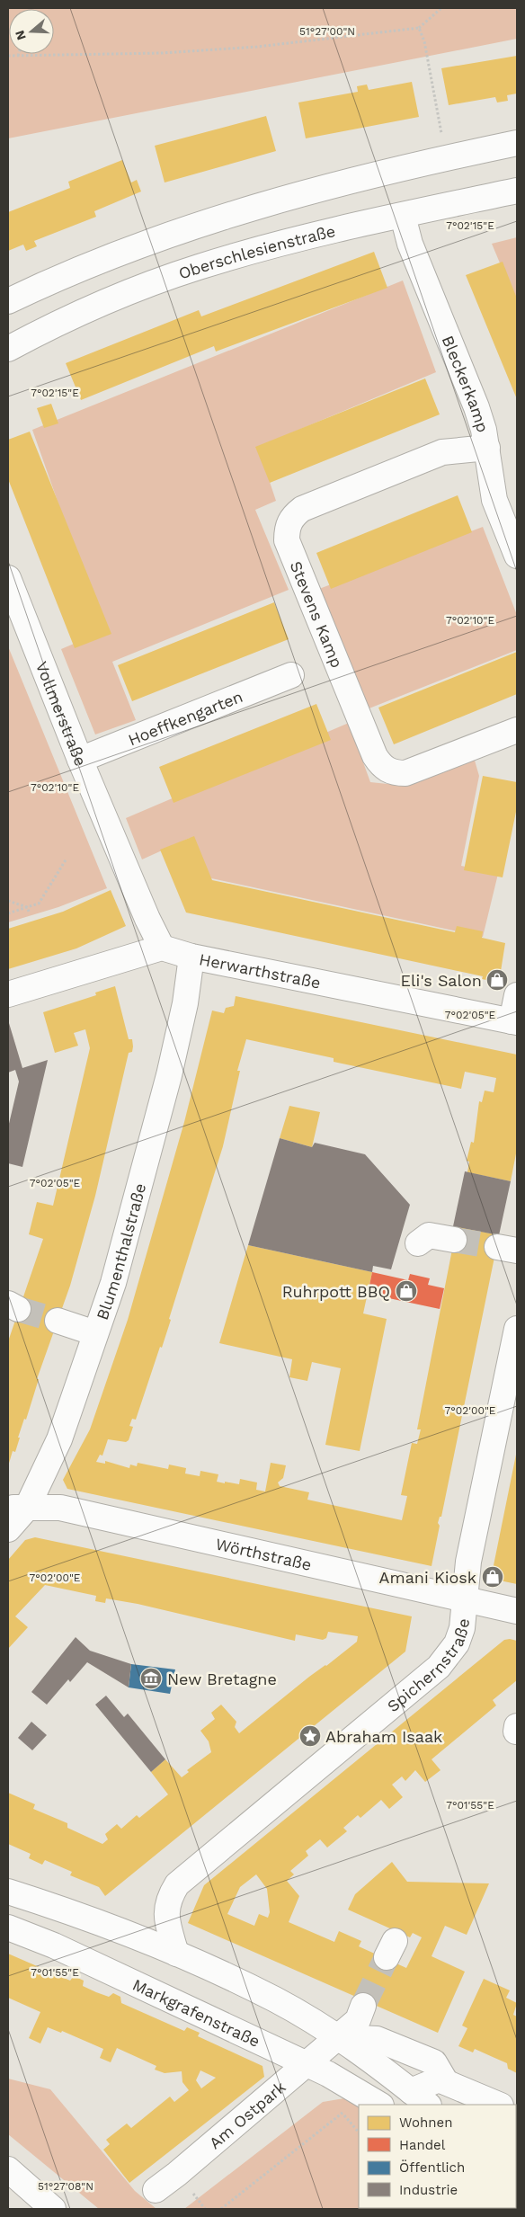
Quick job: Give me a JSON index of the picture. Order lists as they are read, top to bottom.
{
  "streets": {
    "main road": [
      "Oberschlesienstraße",
      "Bleckerkamp",
      "Stevens Kamp",
      "Vollmerstraße",
      "Hoeffkengarten",
      "Herwarthstraße",
      "Blumenthalstraße",
      "Wörthstraße",
      "Spichernstraße",
      "Markgrafenstraße",
      "Am Ostpark"
    ]
  },
  "crossings": [
    ["Oberschlesienstraße", "Bleckerkamp"],
    ["Bleckerkamp", "Stevens Kamp"],
    ["Vollmerstraße", "Hoeffkengarten"],
    ["Vollmerstraße", "Herwarthstraße"],
    ["Herwarthstraße", "Blumenthalstraße"],
    ["Blumenthalstraße", "Wörthstraße"],
    ["Wörthstraße", "Spichernstraße"],
    ["Markgrafenstraße", "Am Ostpark"]
  ],
  "places": {
    "shop": ["Eli's Salon", "Ruhrpott BBQ", "Amani Kiosk"],
    "museum": ["New Bretagne"],
    "place": ["Abraham Isaak"]
  },
  "legend": [
    "Wohnen",
    "Handel",
    "Öffentlich",
    "Industrie"
  ],
  "north": "left",
  "coordinates": [
    "51°27'00\"N",
    "7°02'15\"E",
    "7°02'10\"E",
    "7°02'05\"E",
    "7°02'00\"E",
    "7°01'55\"E",
    "51°27'08\"N"
  ]
}
